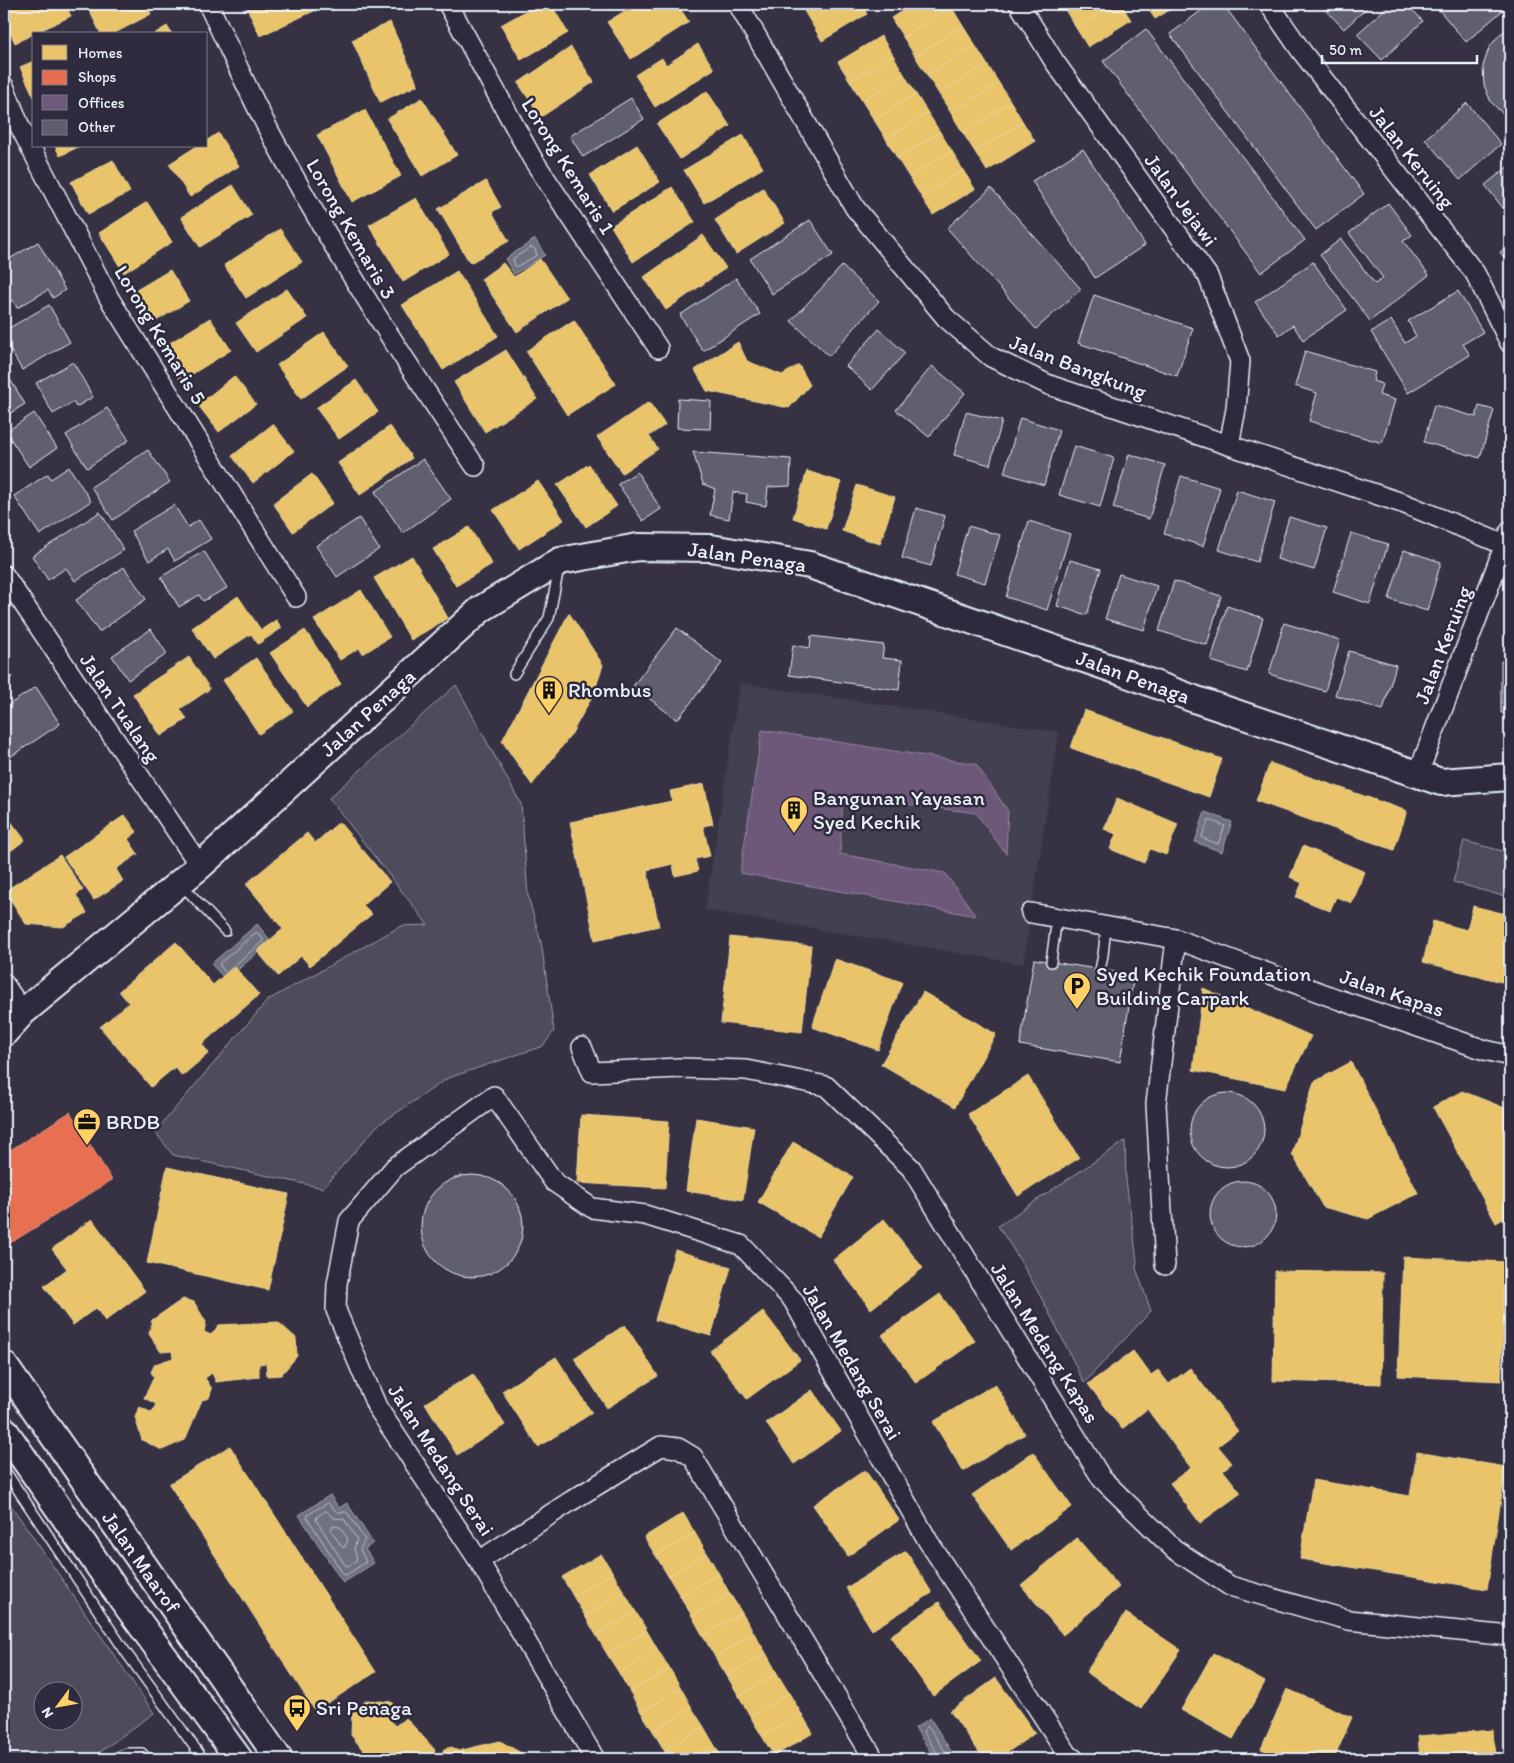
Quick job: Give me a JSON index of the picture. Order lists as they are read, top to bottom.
{
  "streets": {
    "street": [
      "Jalan Keruing",
      "Lorong Kemaris 1",
      "Jalan Jejawi",
      "Lorong Kemaris 3",
      "Lorong Kemaris 5",
      "Jalan Bangkung",
      "Jalan Penaga",
      "Jalan Tualang",
      "Jalan Kapas",
      "Jalan Medang Kapas",
      "Jalan Medang Serai",
      "Jalan Maarof"
    ]
  },
  "crossings": [
    ["Jalan Keruing", "Jalan Bangkung"],
    ["Jalan Keruing", "Jalan Penaga"],
    ["Jalan Jejawi", "Jalan Bangkung"],
    ["Jalan Penaga", "Jalan Tualang"]
  ],
  "places": {
    "building": ["Rhombus", "Bangunan Yayasan Syed Kechik"],
    "parking": ["Syed Kechik Foundation Building Carpark"],
    "office": ["BRDB"],
    "bus stop": ["Sri Penaga"]
  },
  "legend": [
    "Homes",
    "Shops",
    "Offices",
    "Other"
  ],
  "scale_bar": "50 m",
  "north": "bottom left"
}
